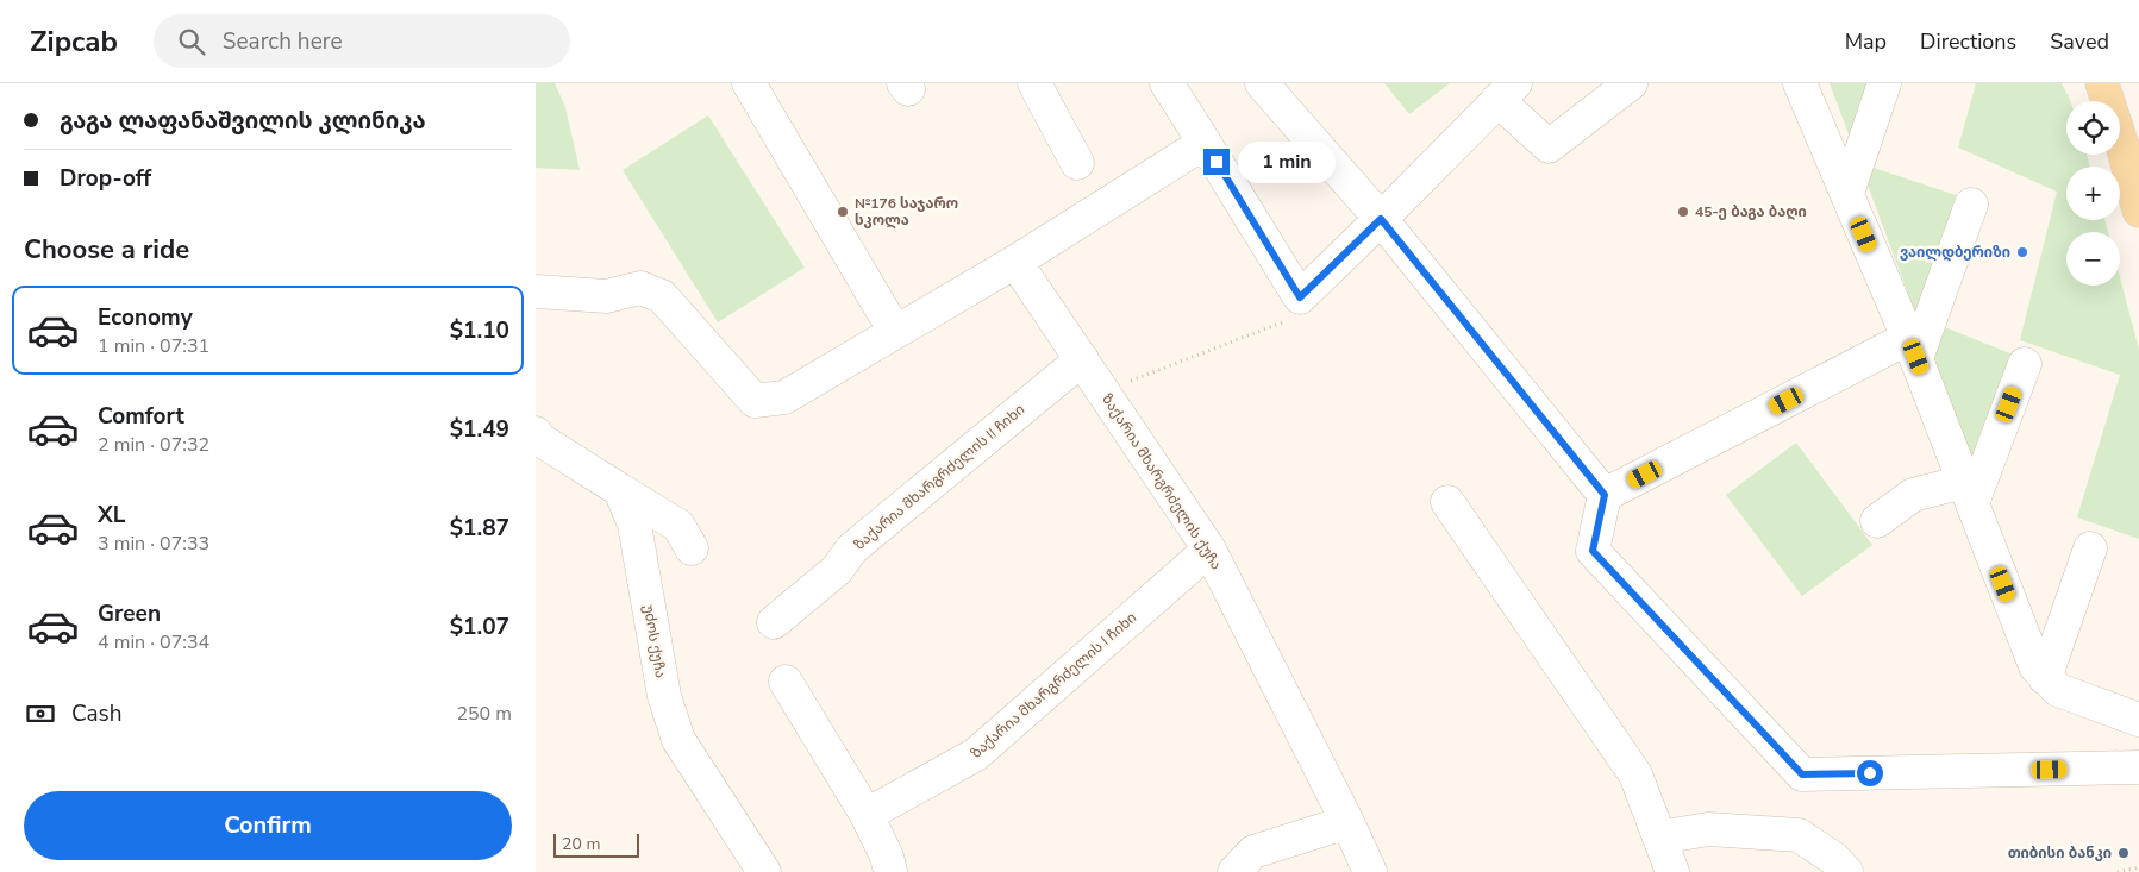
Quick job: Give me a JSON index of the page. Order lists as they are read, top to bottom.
{
  "streets": {
    "street": [
      "ზაქარია მხარგრძელის II ჩიხი",
      "ზაქარია მხარგრძელის ქუჩა",
      "უძოს ქუჩა",
      "ზაქარია მხარგრძელის I ჩიხი"
    ]
  },
  "crossings": [
    ["ზაქარია მხარგრძელის II ჩიხი", "ზაქარია მხარგრძელის ქუჩა"],
    ["ზაქარია მხარგრძელის ქუჩა", "ზაქარია მხარგრძელის I ჩიხი"]
  ],
  "places": [
    "№176 საჯარო სკოლა",
    "45-ე ბაგა ბაღი",
    "ვაილდბერიზი",
    "თიბისი ბანკი"
  ],
  "scale_bar": "20 m",
  "page": {
    "header": "Zipcab",
    "search": "Search here",
    "nav": ["Map", "Directions", "Saved"],
    "banner": ["გაგა ლაფანაშვილის კლინიკა", "Drop-off"],
    "map_buttons": ["+", "−"],
    "bubble": "1 min",
    "heading": "Choose a ride",
    "list": [
      {
        "name": "Economy",
        "note": "1 min · 07:31",
        "value": "$1.10"
      },
      {
        "name": "Comfort",
        "note": "2 min · 07:32",
        "value": "$1.49"
      },
      {
        "name": "XL",
        "note": "3 min · 07:33",
        "value": "$1.87"
      },
      {
        "name": "Green",
        "note": "4 min · 07:34",
        "value": "$1.07"
      }
    ],
    "pay": ["Cash", "250 m"],
    "buttons": "Confirm",
    "scale": "20 m"
  }
}
